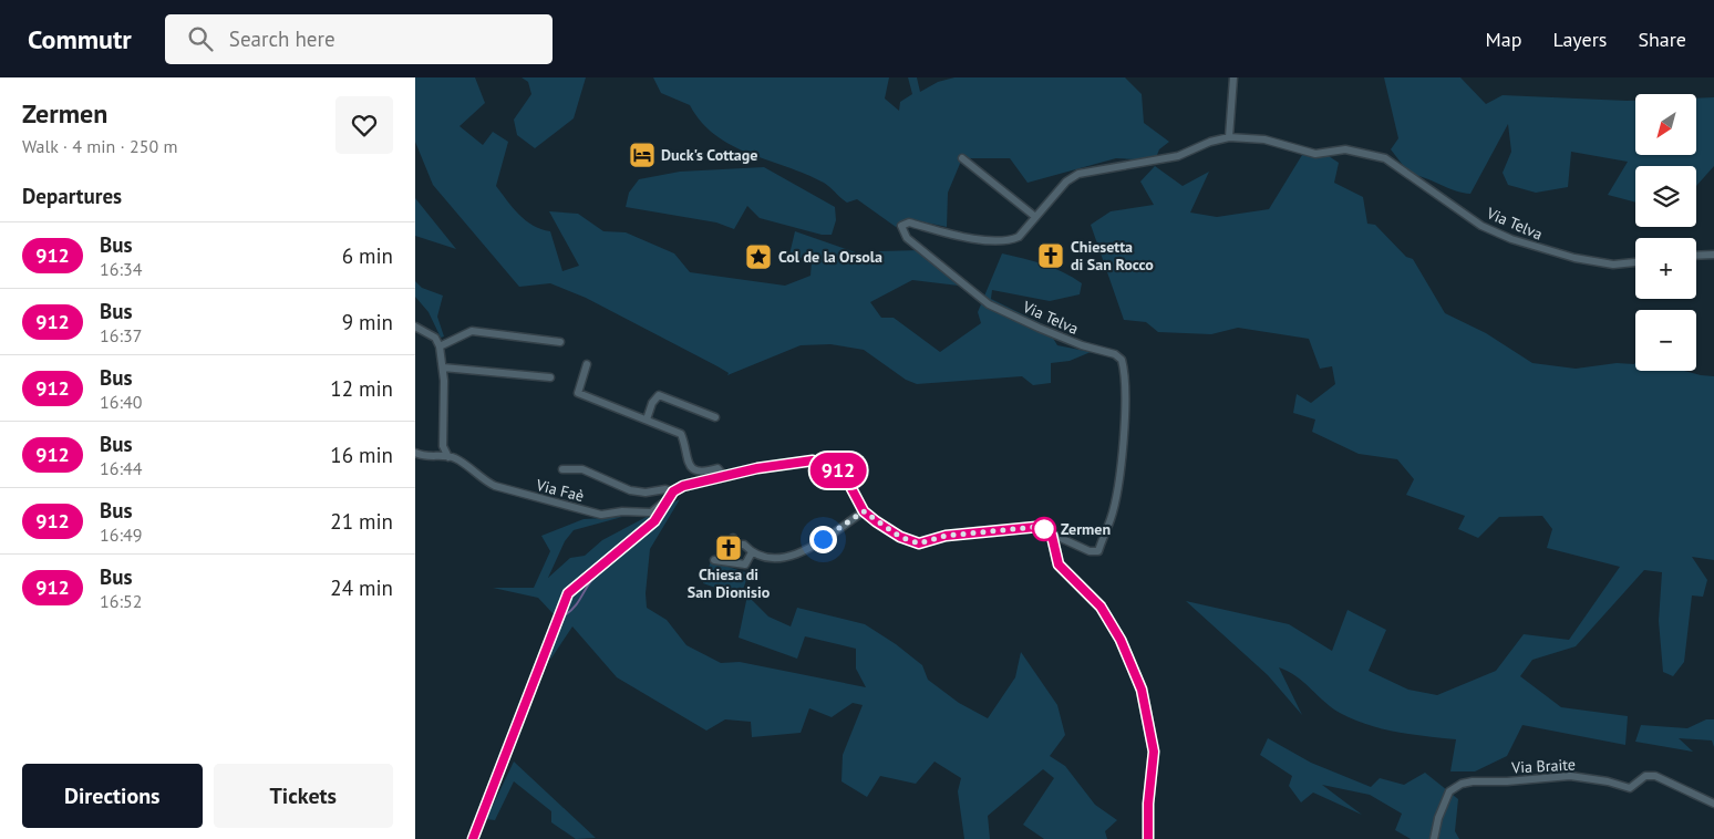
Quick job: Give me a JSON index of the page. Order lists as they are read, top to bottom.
{
  "streets": {
    "street": ["Via Telva", "Via Faè", "Via Braite"]
  },
  "places": {
    "hotel": ["Duck's Cottage"],
    "church": ["Chiesetta di San Rocco", "Chiesa di San Dionisio"],
    "place": ["Col de la Orsola"],
    "other": ["Zermen"]
  },
  "lines": ["bus line 912"],
  "north": "bottom left",
  "page": {
    "header": "Commutr",
    "search": "Search here",
    "nav": ["Map", "Layers", "Share"],
    "heading": [
      ["Zermen", "Walk · 4 min · 250 m"],
      "Departures"
    ],
    "on_map": "912",
    "map_buttons": ["+", "−"],
    "list": [
      {
        "mark": "912",
        "name": "Bus",
        "note": "16:34",
        "value": "6 min"
      },
      {
        "mark": "912",
        "name": "Bus",
        "note": "16:37",
        "value": "9 min"
      },
      {
        "mark": "912",
        "name": "Bus",
        "note": "16:40",
        "value": "12 min"
      },
      {
        "mark": "912",
        "name": "Bus",
        "note": "16:44",
        "value": "16 min"
      },
      {
        "mark": "912",
        "name": "Bus",
        "note": "16:49",
        "value": "21 min"
      },
      {
        "mark": "912",
        "name": "Bus",
        "note": "16:52",
        "value": "24 min"
      }
    ],
    "buttons": ["Directions", "Tickets"]
  }
}
